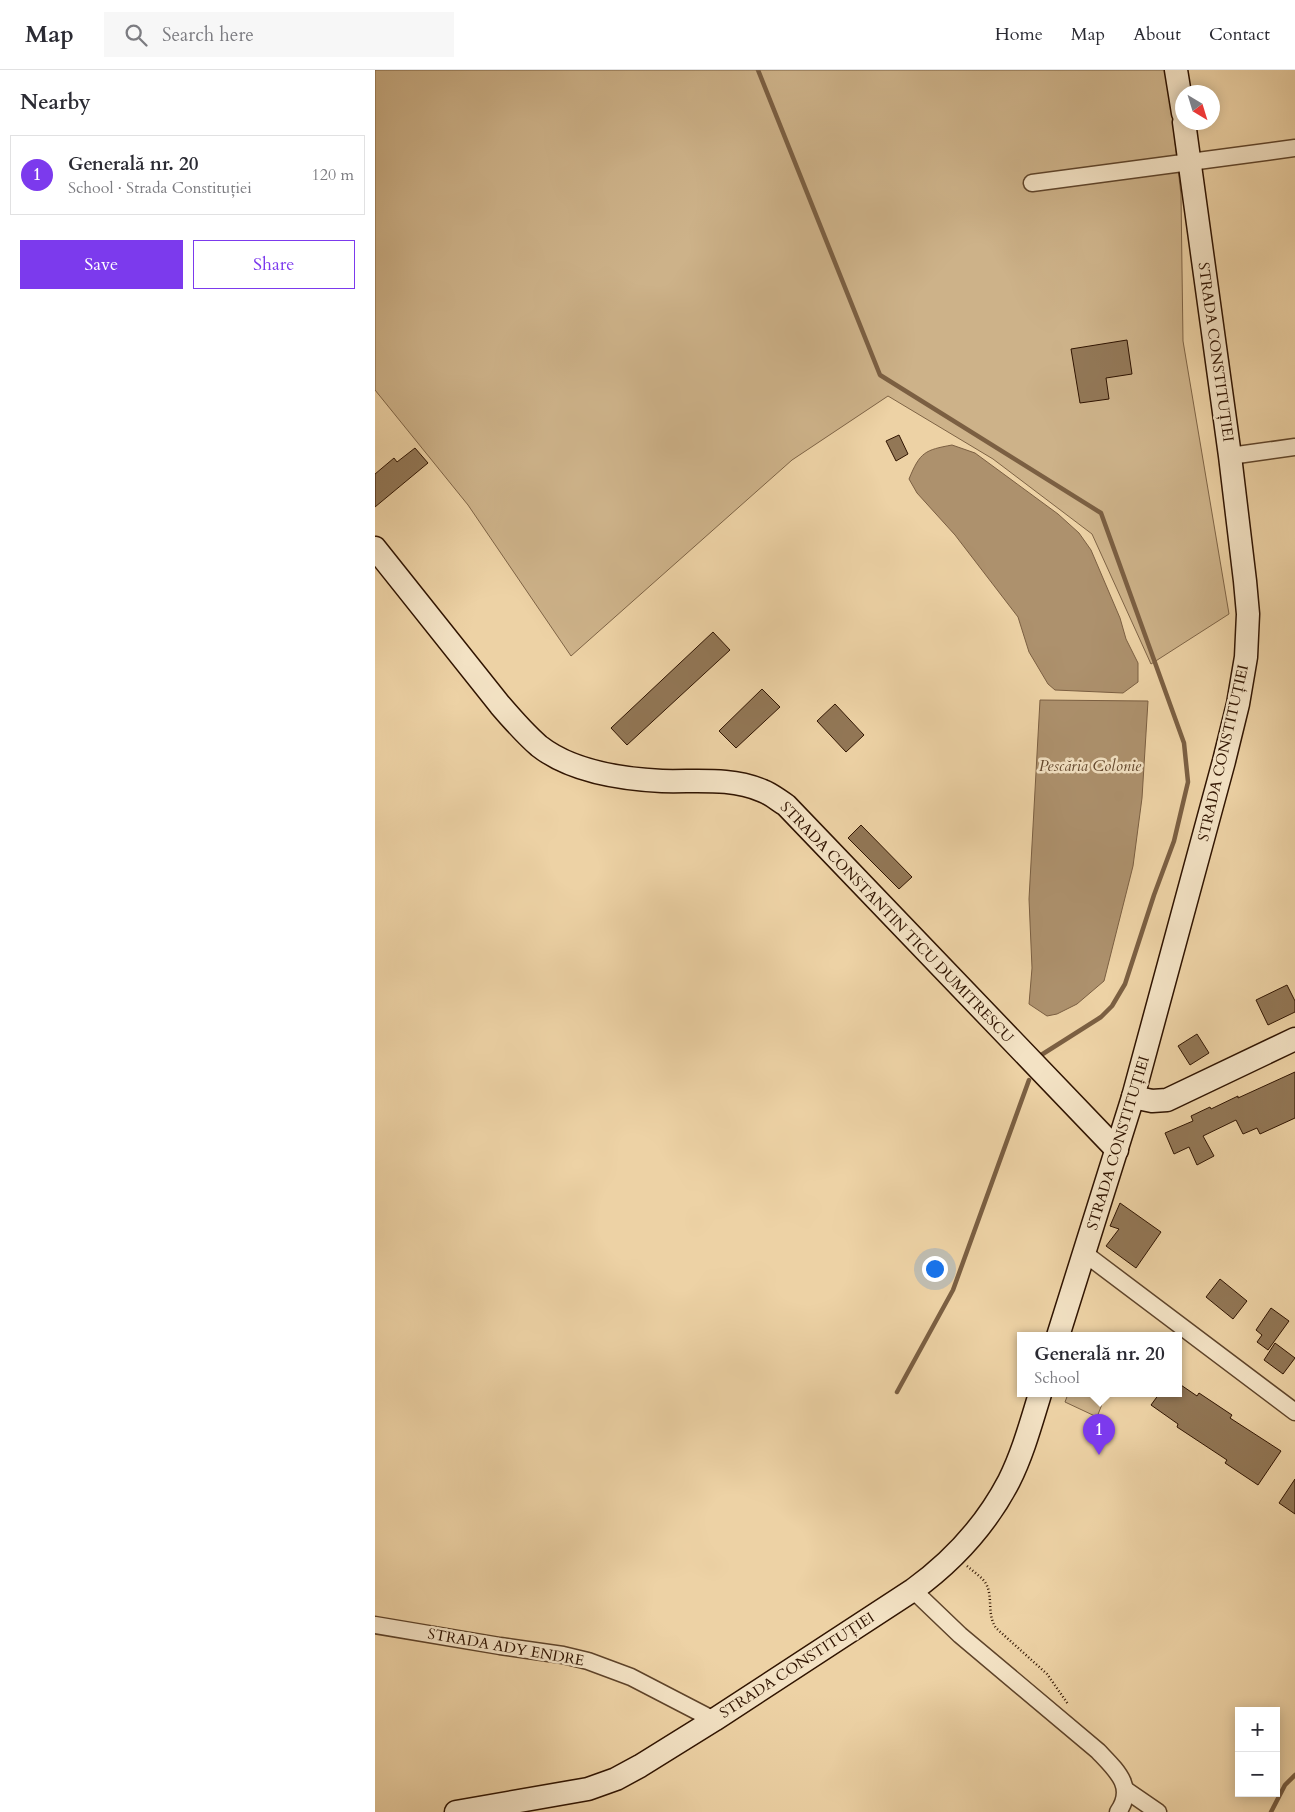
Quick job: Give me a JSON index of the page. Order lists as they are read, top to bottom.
{
  "streets": {
    "street": ["STRADA CONSTITUȚIEI", "STRADA CONSTANTIN TICU DUMITRESCU", "STRADA ADY ENDRE"]
  },
  "crossings": [
    ["STRADA CONSTITUȚIEI", "STRADA CONSTANTIN TICU DUMITRESCU"],
    ["STRADA CONSTITUȚIEI", "STRADA ADY ENDRE"]
  ],
  "water": ["Pescăria Colonie"],
  "north": "bottom right",
  "page": {
    "header": "Map",
    "search": "Search here",
    "nav": [
      "Home",
      "Map",
      "About",
      "Contact"
    ],
    "heading": "Nearby",
    "list": [
      {
        "mark": "1",
        "name": "Generală nr. 20",
        "note": "School · Strada Constituției",
        "value": "120 m"
      }
    ],
    "buttons": ["Save", "Share"],
    "popup": ["Generală nr. 20", "School"],
    "pins": "1",
    "map_buttons": ["+", "−"]
  }
}
